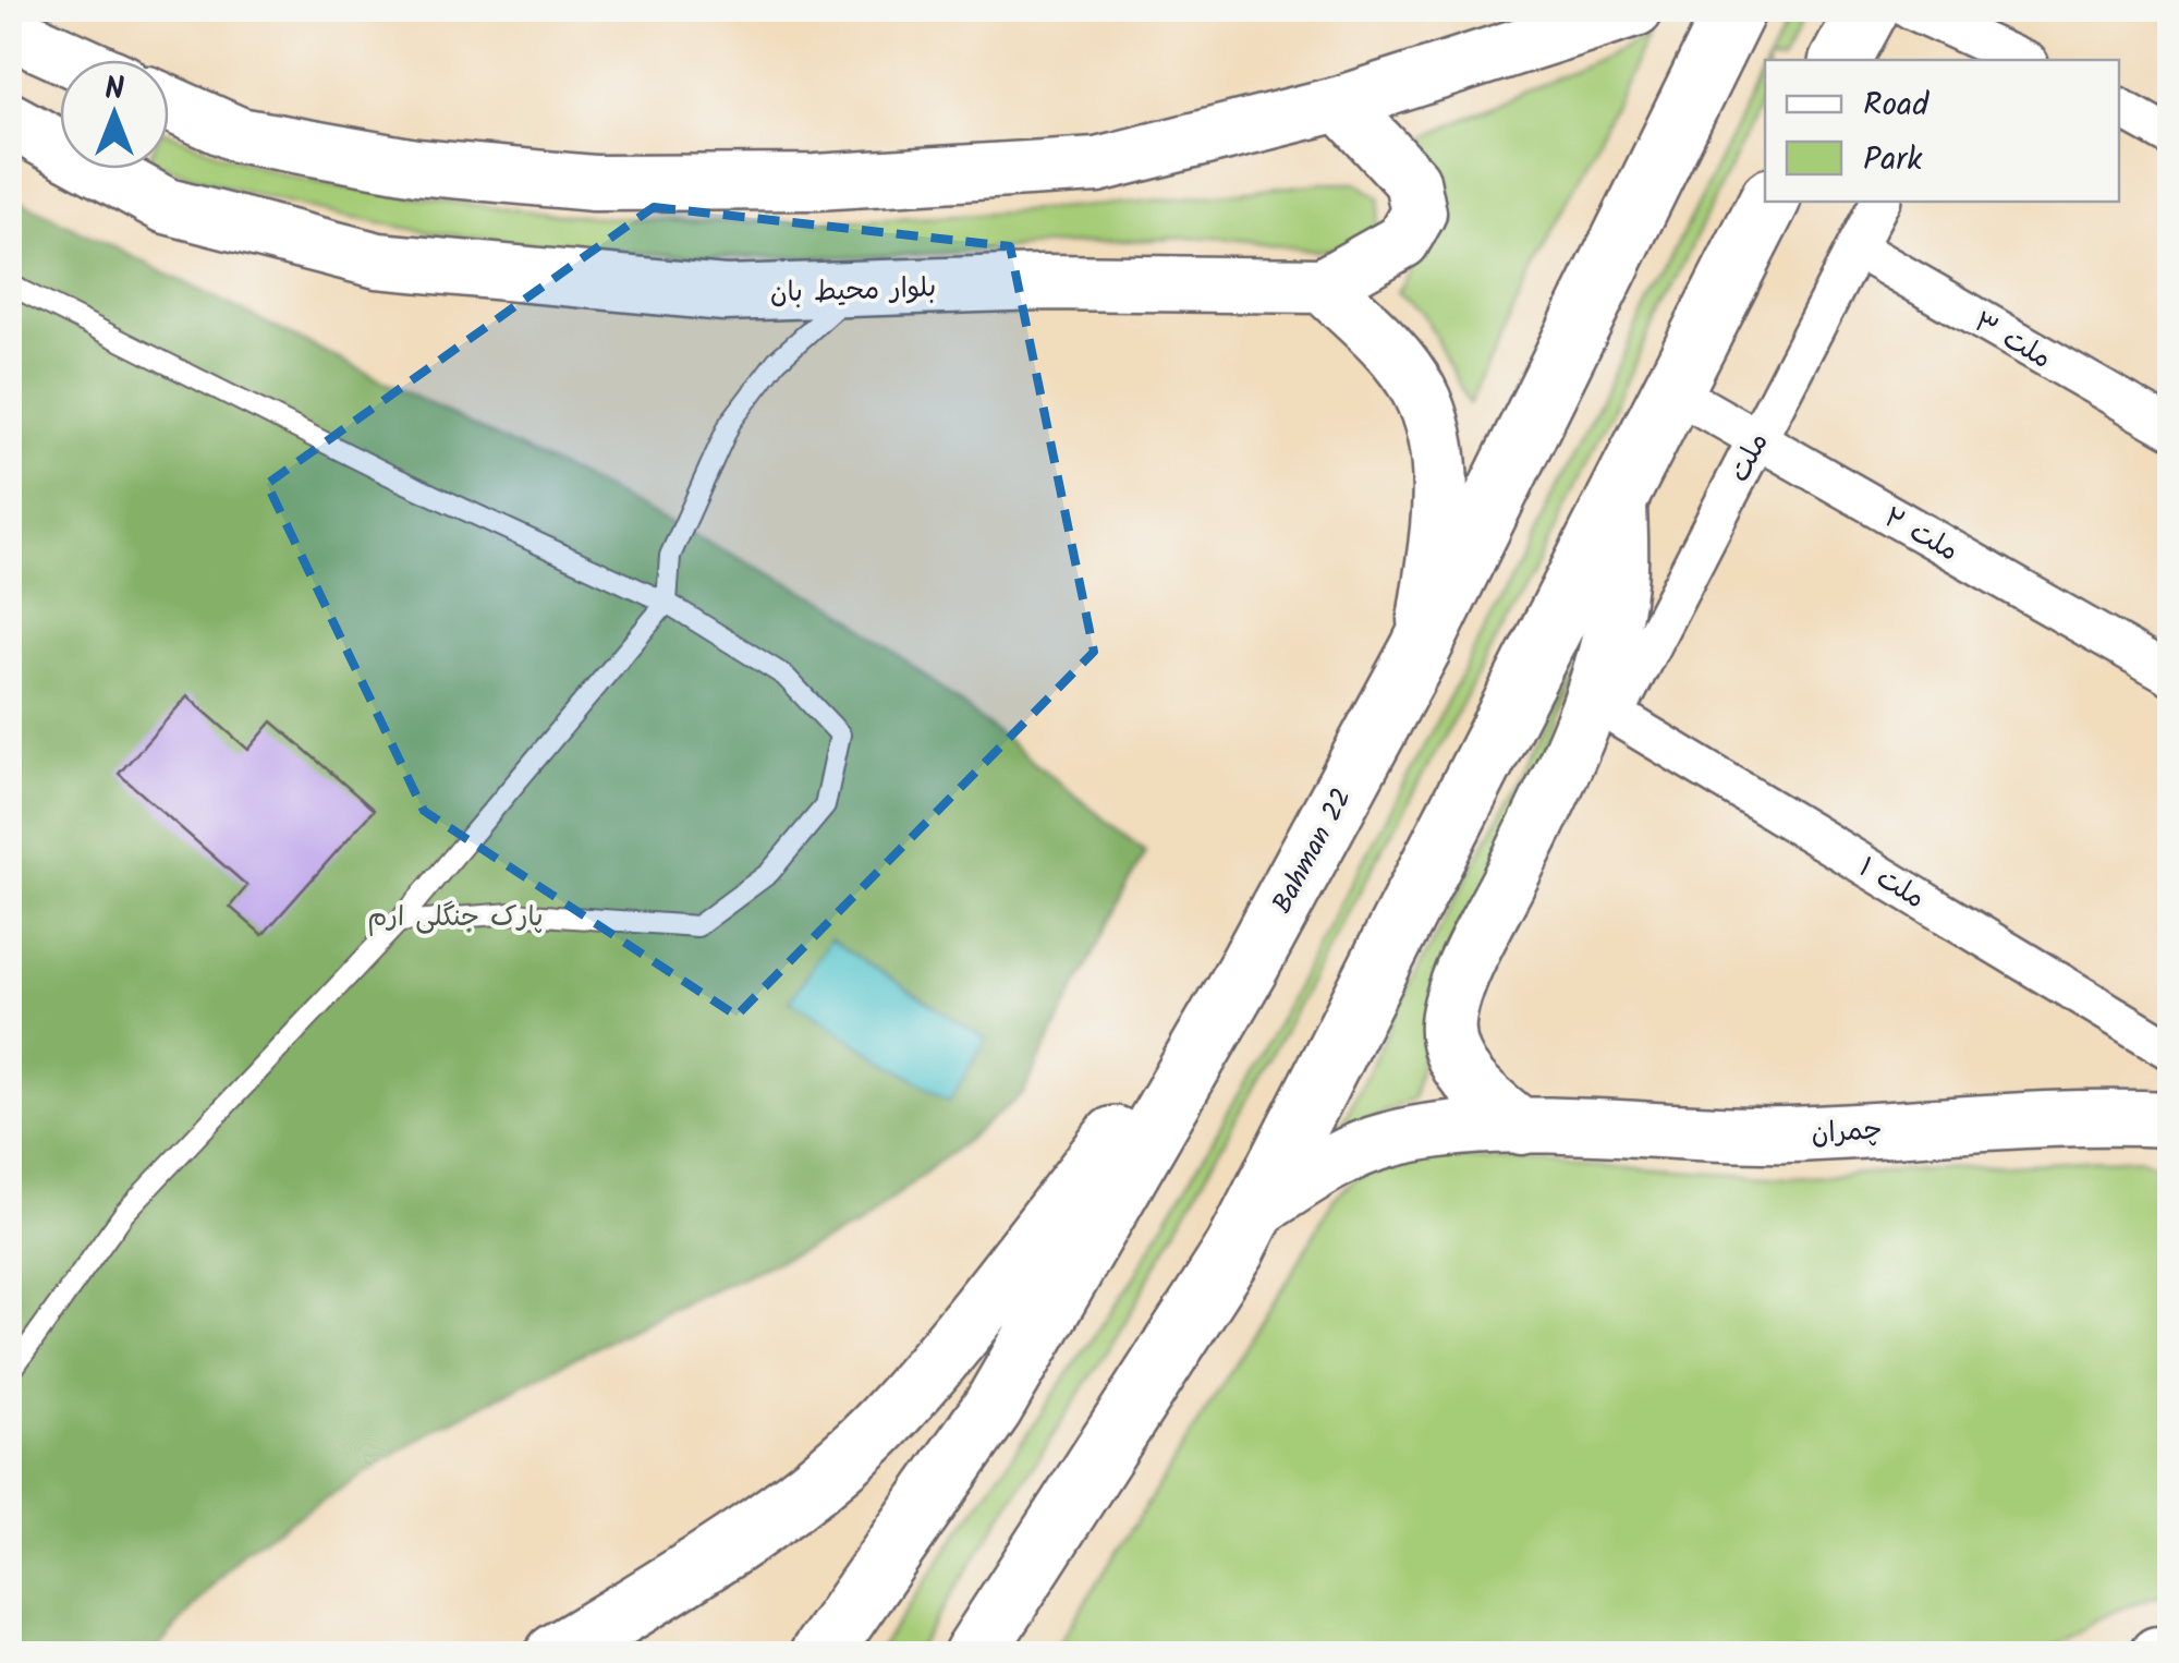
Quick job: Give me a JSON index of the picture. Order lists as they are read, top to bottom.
{
  "streets": {
    "highway": ["Bahman 22"],
    "main road": ["بلوار محیط بان", "چمران"],
    "street": [
      "ملت ۳",
      "ملت",
      "ملت ۲",
      "ملت ۱"
    ]
  },
  "crossings": [
    ["ملت ۳", "ملت"],
    ["ملت", "ملت ۲"],
    ["ملت", "ملت ۱"]
  ],
  "parks": ["پارک جنگلی ارم"],
  "legend": ["Road", "Park"],
  "north": "top"
}
